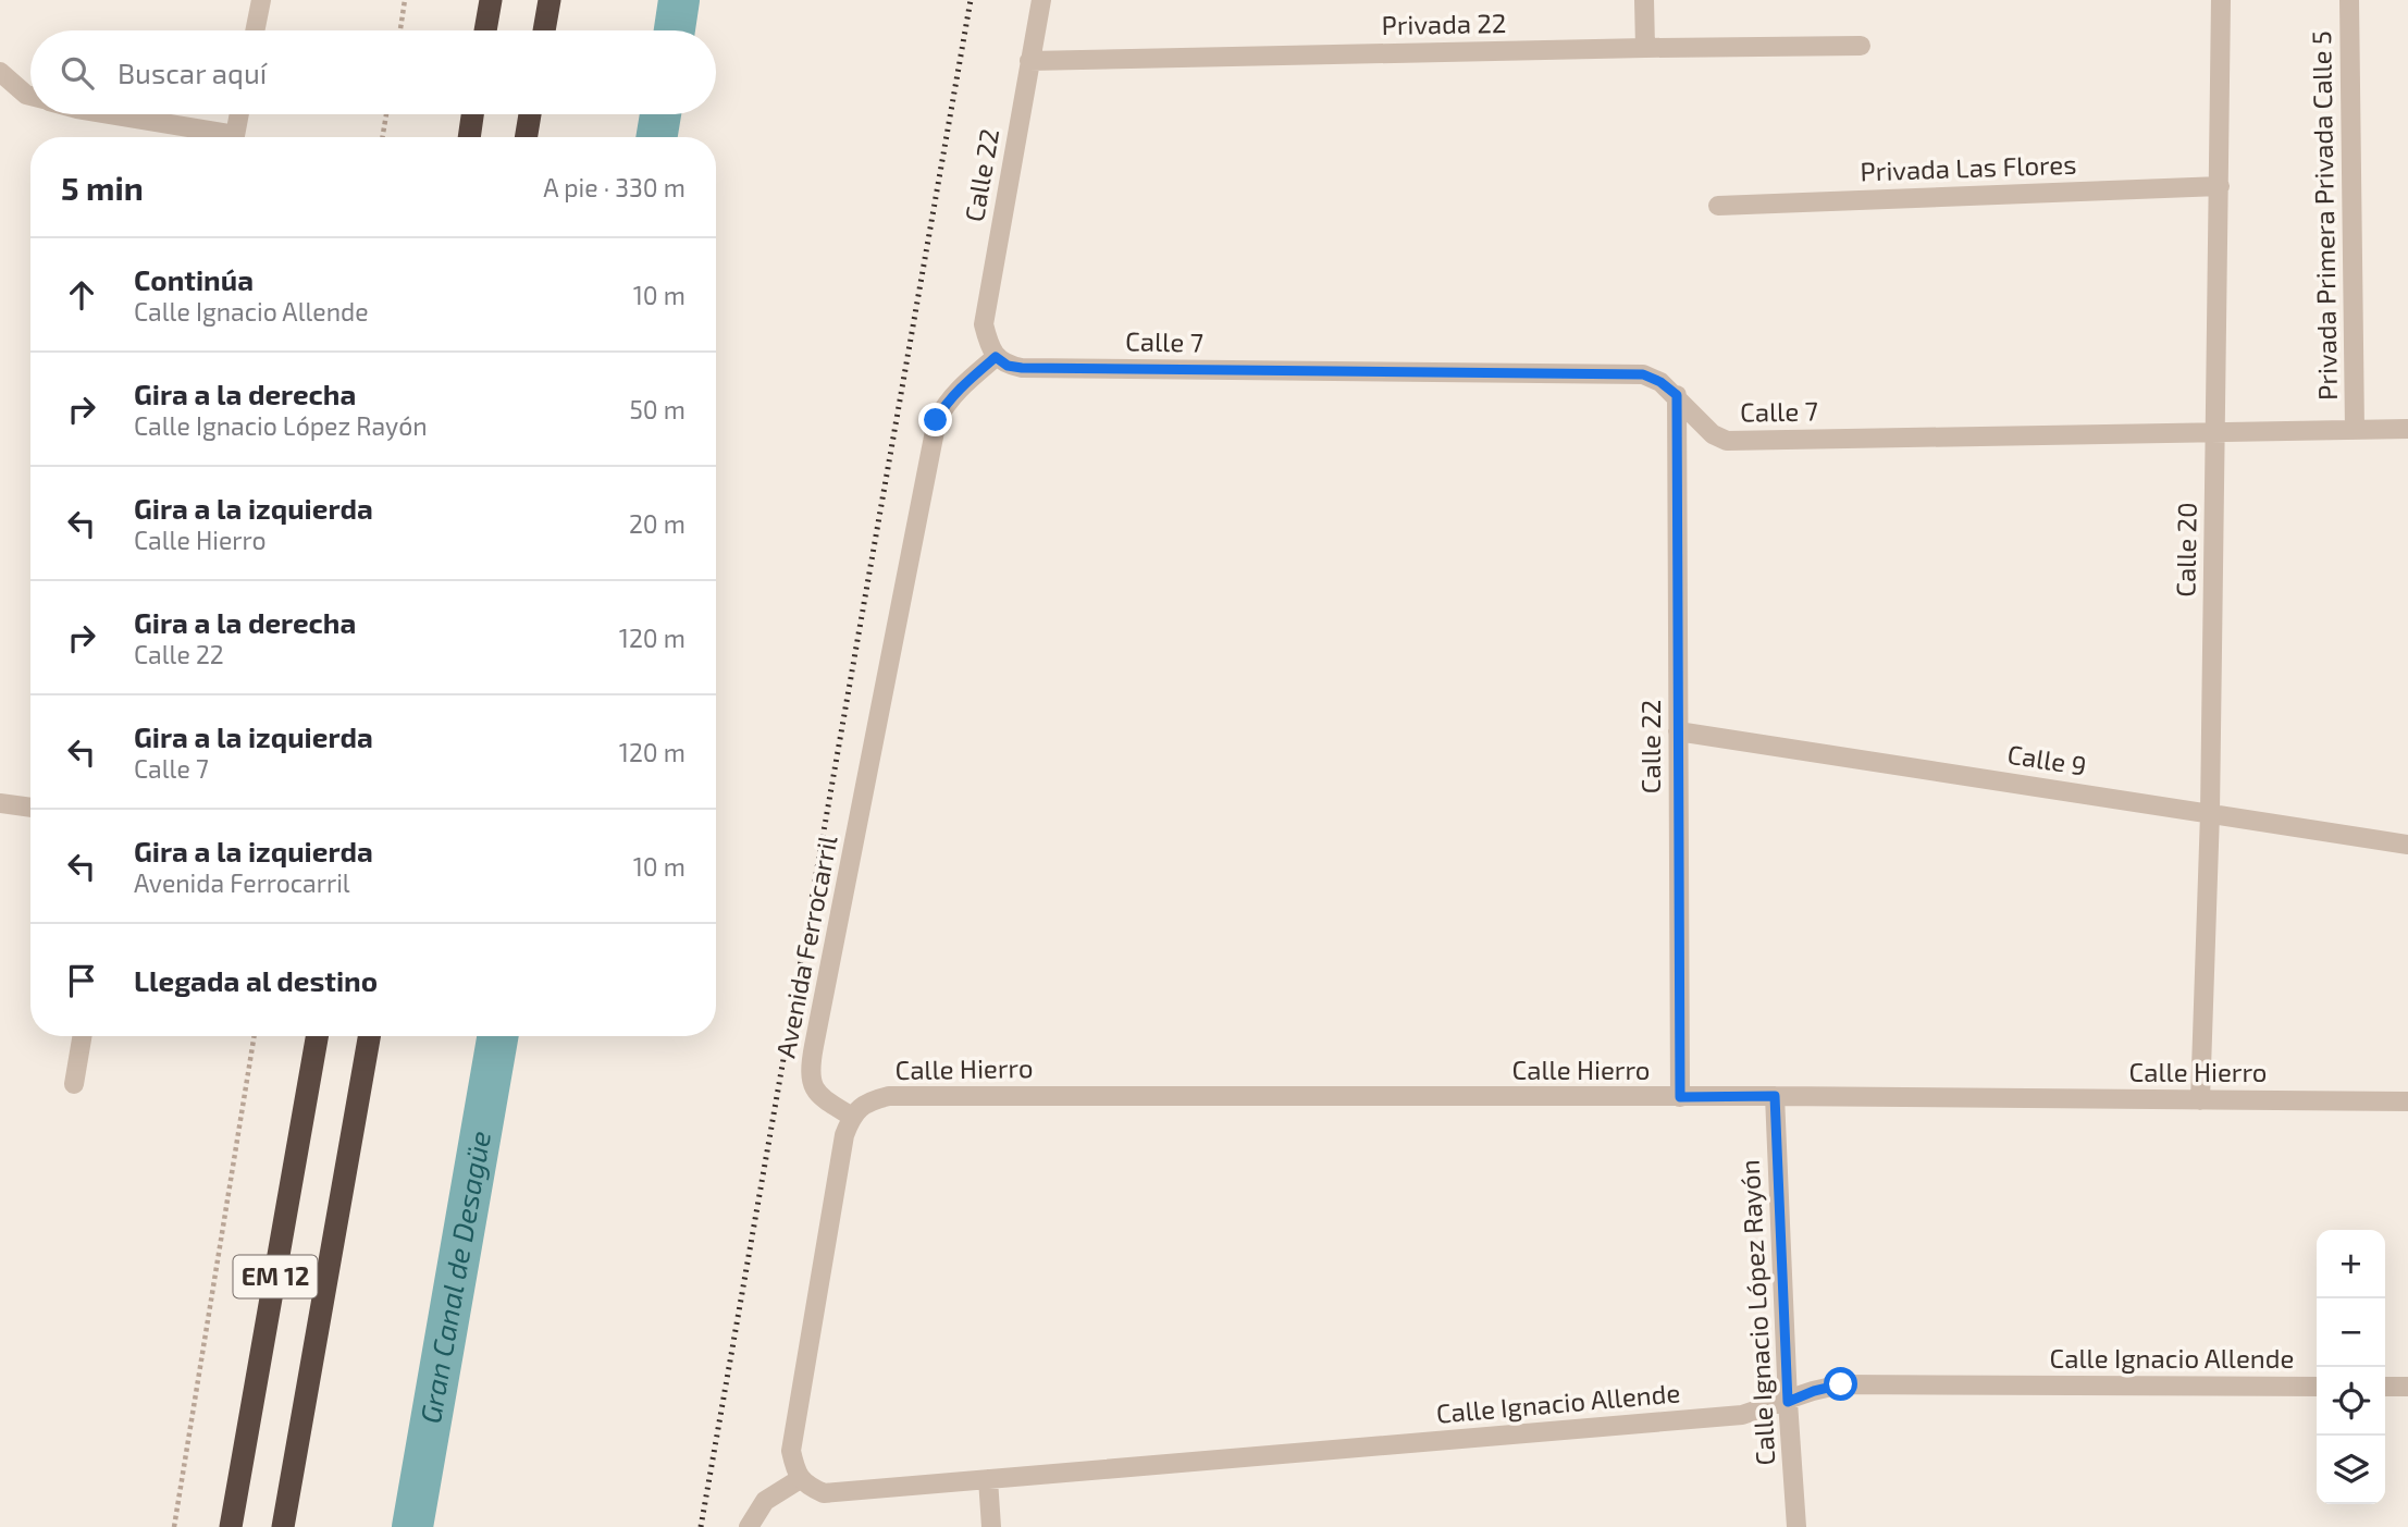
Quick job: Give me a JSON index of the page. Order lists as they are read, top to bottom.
{
  "streets": {
    "highway": ["EM 12"],
    "street": [
      "Privada 22",
      "Privada Las Flores",
      "Calle 22",
      "Privada Primera Privada Calle 5",
      "Calle 7",
      "Calle 20",
      "Calle 9",
      "Avenida Ferrocarril",
      "Calle Hierro",
      "Calle Ignacio López Rayón",
      "Calle Ignacio Allende"
    ]
  },
  "crossings": [
    ["Privada 22", "Calle 22"],
    ["Privada Las Flores", "Calle 20"],
    ["Calle 22", "Calle 7"],
    ["Calle 22", "Calle 9"],
    ["Calle 22", "Avenida Ferrocarril"],
    ["Calle 22", "Calle Hierro"],
    ["Privada Primera Privada Calle 5", "Calle 7"],
    ["Calle 7", "Calle 20"],
    ["Calle 7", "Avenida Ferrocarril"],
    ["Calle 20", "Calle 9"],
    ["Calle 20", "Calle Hierro"],
    ["Avenida Ferrocarril", "Calle Hierro"],
    ["Calle Hierro", "Calle Ignacio López Rayón"],
    ["Calle Ignacio López Rayón", "Calle Ignacio Allende"]
  ],
  "water": ["Gran Canal de Desagüe"],
  "page": {
    "search": "Buscar aquí",
    "heading": ["5 min", "A pie · 330 m"],
    "list": [
      ["Continúa", "Calle Ignacio Allende", "10 m"],
      ["Gira a la derecha", "Calle Ignacio López Rayón", "50 m"],
      ["Gira a la izquierda", "Calle Hierro", "20 m"],
      ["Gira a la derecha", "Calle 22", "120 m"],
      ["Gira a la izquierda", "Calle 7", "120 m"],
      ["Gira a la izquierda", "Avenida Ferrocarril", "10 m"],
      "Llegada al destino"
    ],
    "map_buttons": ["+", "−"]
  }
}
